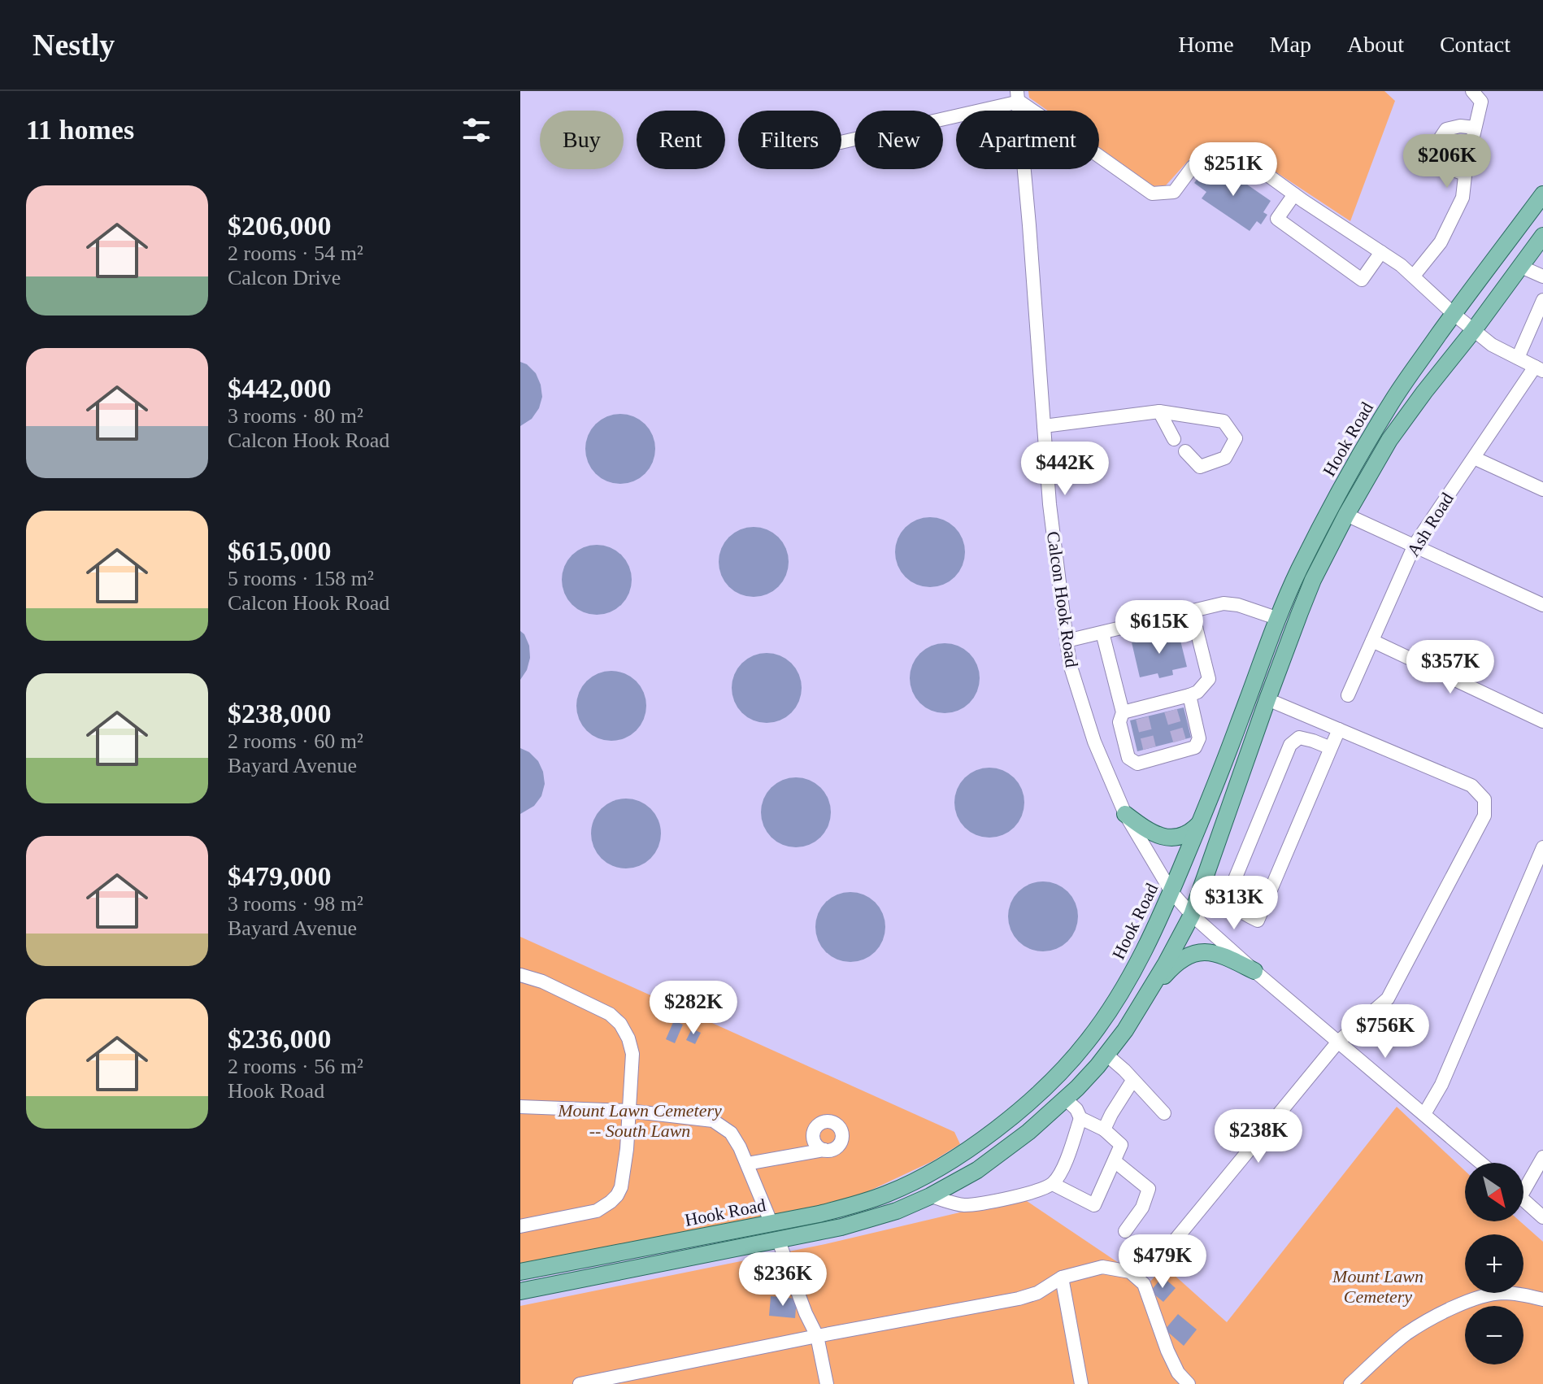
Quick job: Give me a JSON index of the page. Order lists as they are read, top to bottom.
{
  "streets": {
    "main road": ["Hook Road"],
    "street": ["Ash Road", "Calcon Hook Road"]
  },
  "crossings": [
    ["Hook Road", "Calcon Hook Road"]
  ],
  "parks": ["Mount Lawn Cemetery -- South Lawn", "Mount Lawn Cemetery"],
  "north": "bottom right",
  "page": {
    "header": "Nestly",
    "nav": [
      "Home",
      "Map",
      "About",
      "Contact"
    ],
    "heading": "11 homes",
    "chip": [
      "Buy",
      "Rent",
      "Filters",
      "New",
      "Apartment"
    ],
    "price": [
      "$206K",
      "$251K",
      "$442K",
      "$615K",
      "$357K",
      "$313K",
      "$282K",
      "$756K",
      "$238K",
      "$479K",
      "$236K"
    ],
    "list": [
      {
        "name": "$206,000",
        "note": "2 rooms · 54 m² · Calcon Drive"
      },
      {
        "name": "$442,000",
        "note": "3 rooms · 80 m² · Calcon Hook Road"
      },
      {
        "name": "$615,000",
        "note": "5 rooms · 158 m² · Calcon Hook Road"
      },
      {
        "name": "$238,000",
        "note": "2 rooms · 60 m² · Bayard Avenue"
      },
      {
        "name": "$479,000",
        "note": "3 rooms · 98 m² · Bayard Avenue"
      },
      {
        "name": "$236,000",
        "note": "2 rooms · 56 m² · Hook Road"
      }
    ],
    "map_buttons": ["+", "−"]
  }
}
